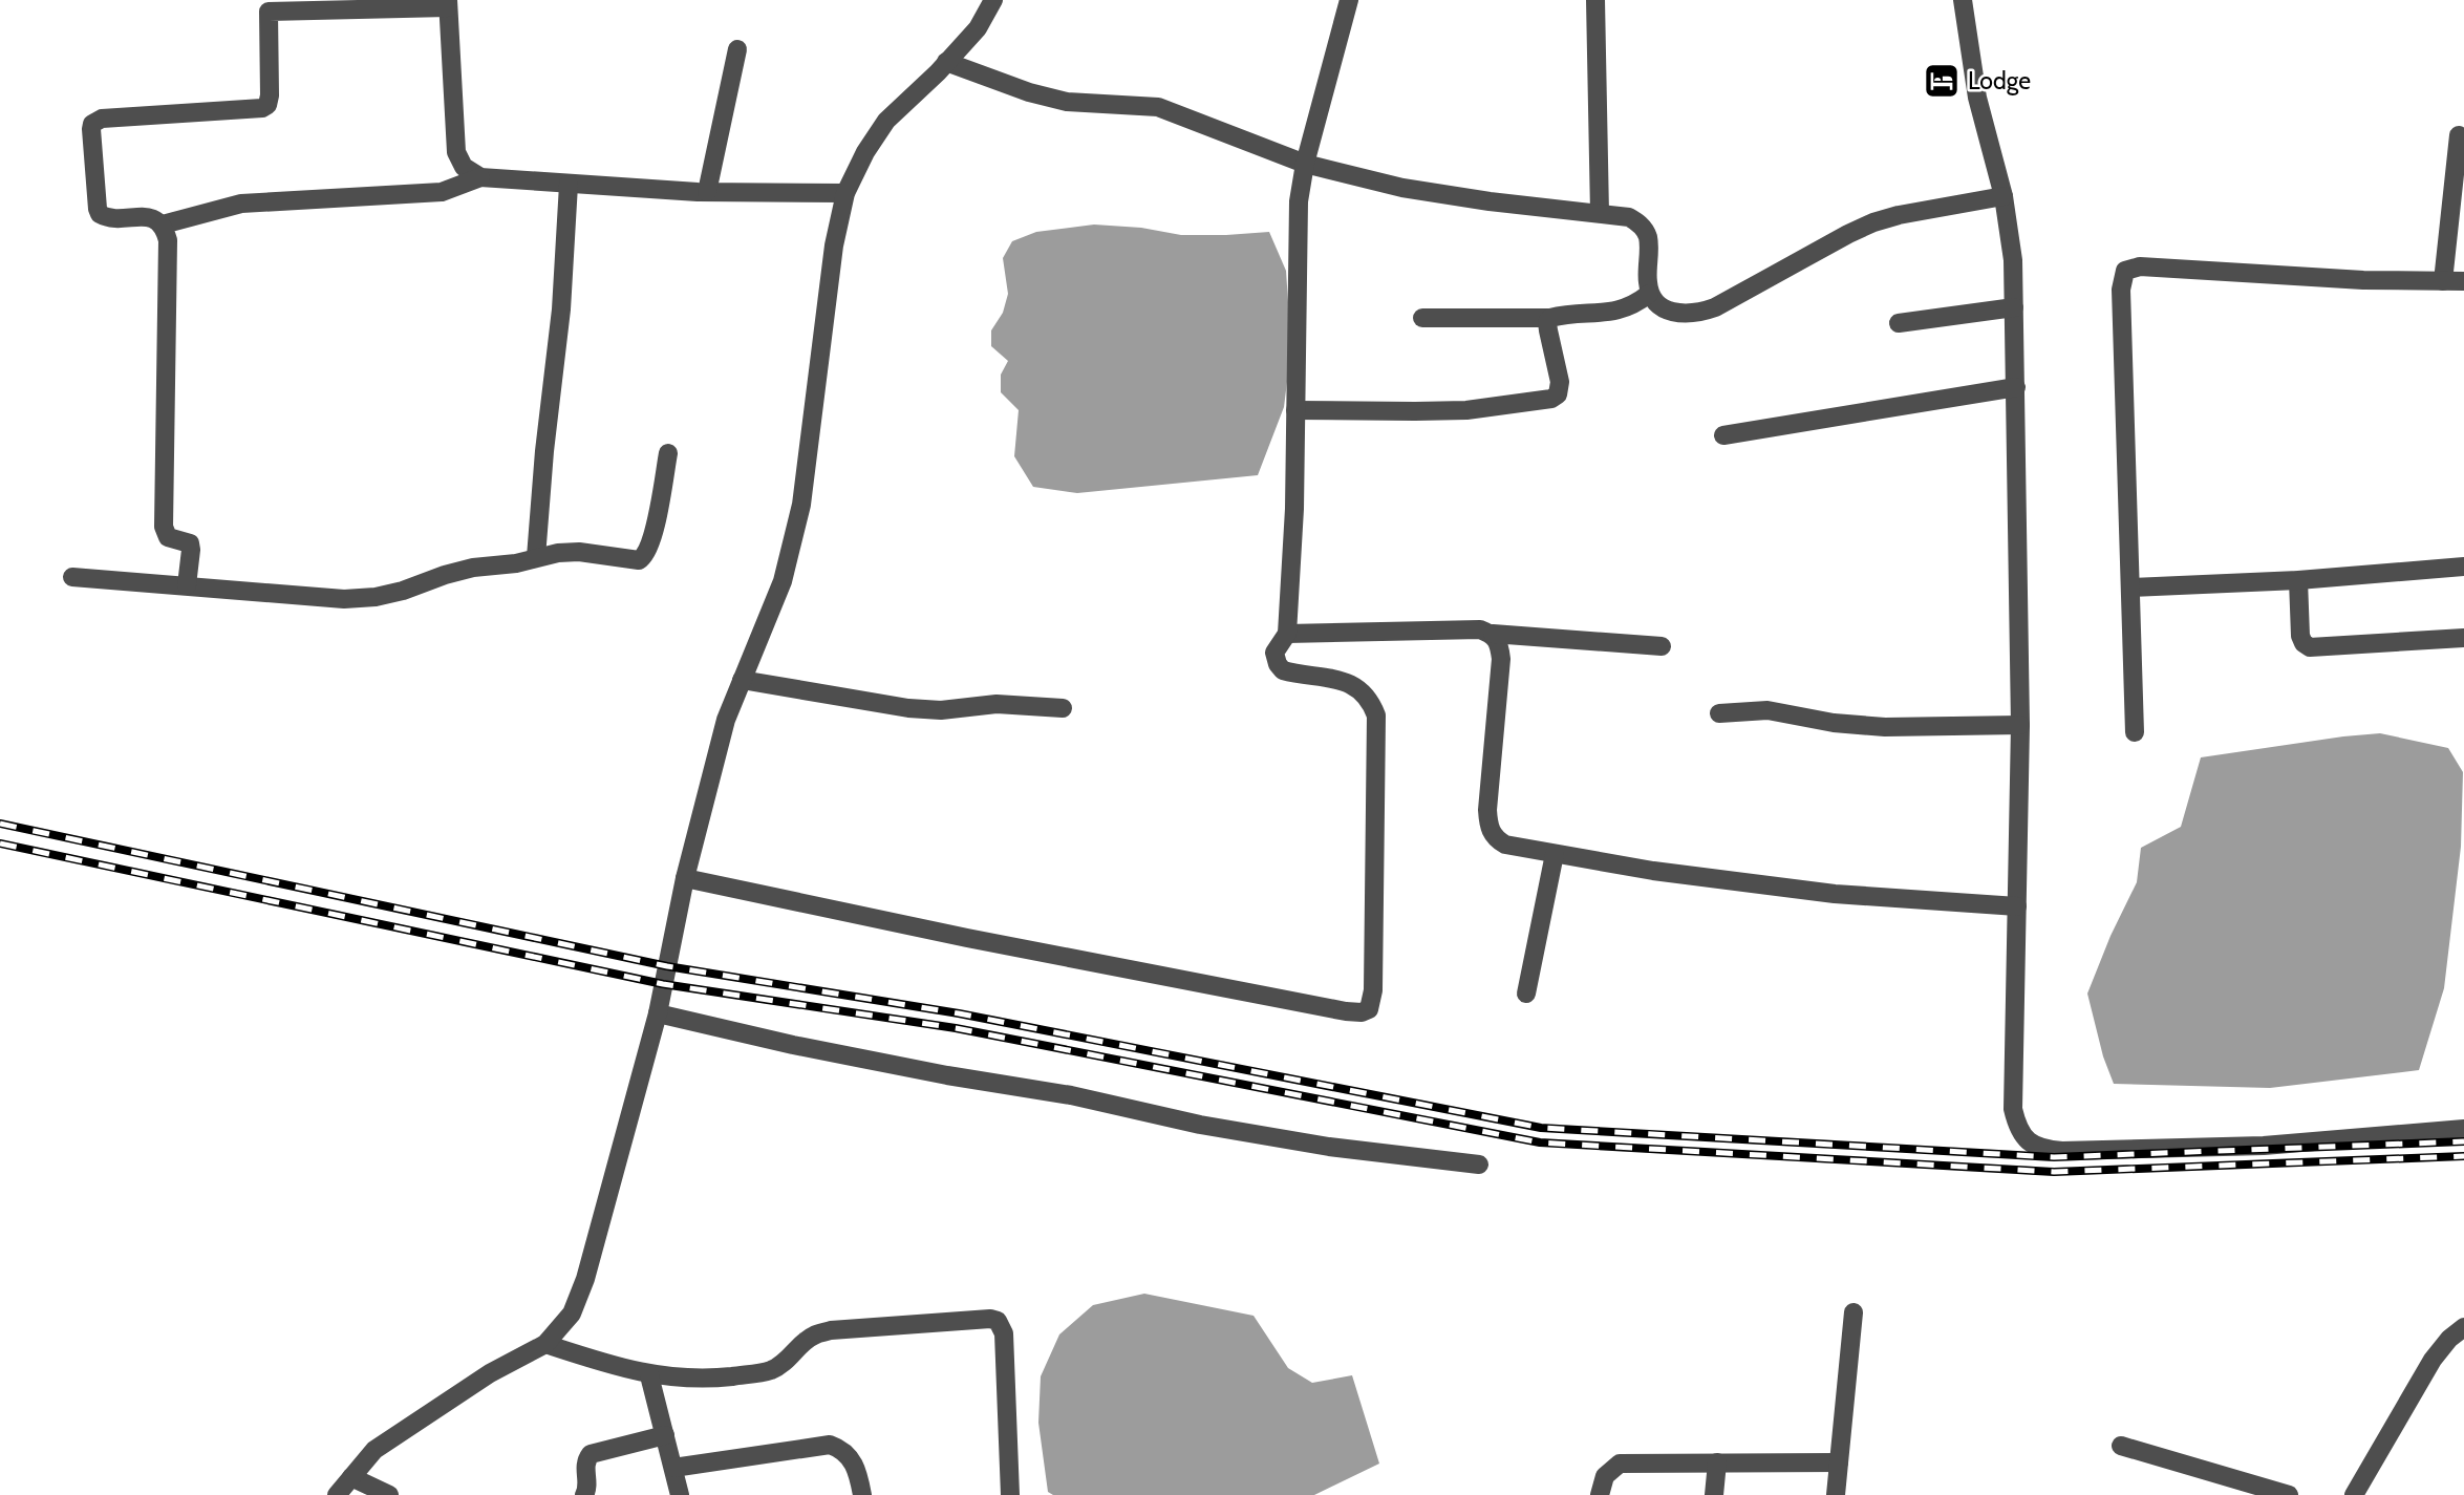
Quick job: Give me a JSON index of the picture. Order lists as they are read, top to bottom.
{
  "places": {
    "hotel": ["Lodge"]
  }
}
